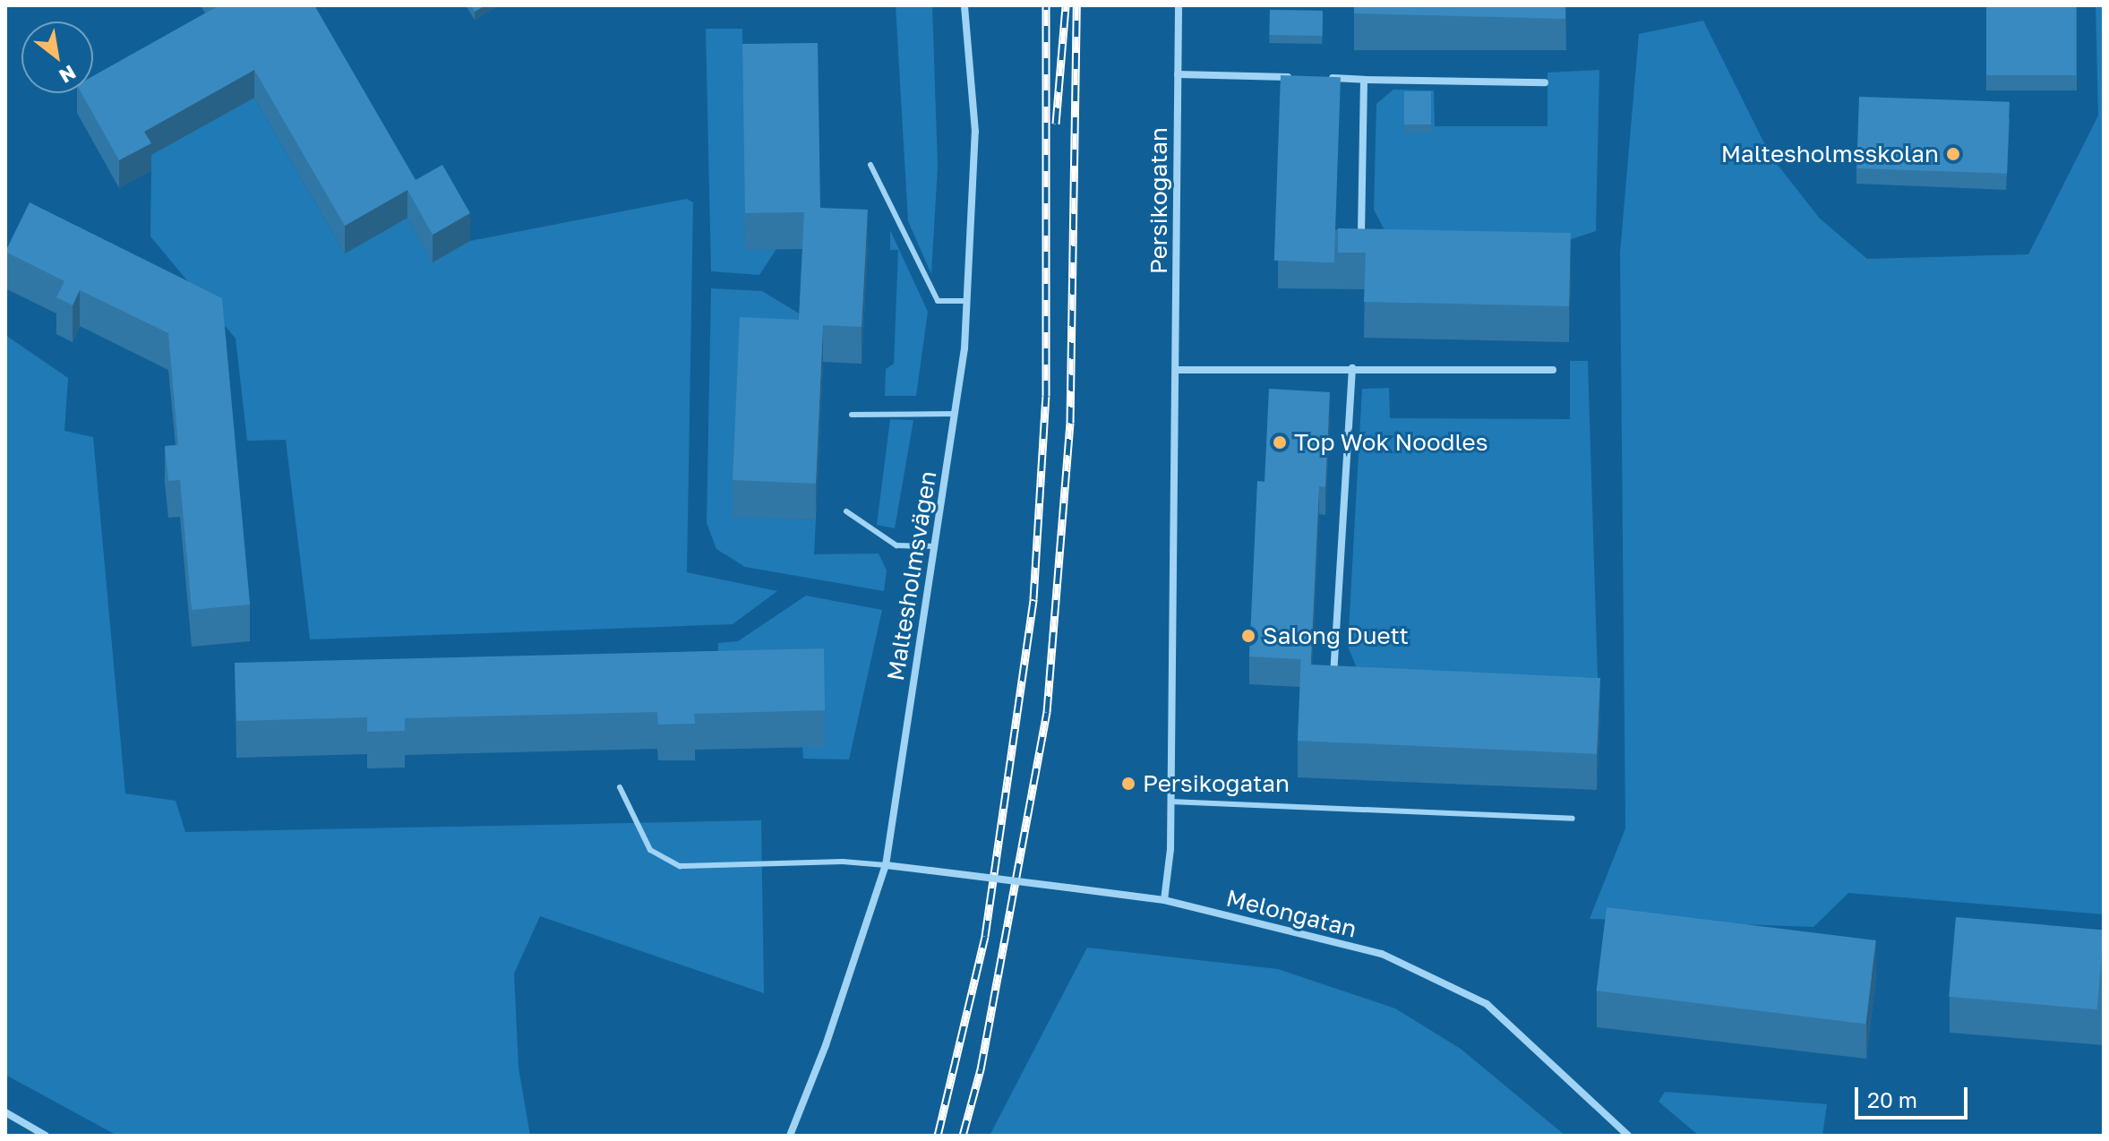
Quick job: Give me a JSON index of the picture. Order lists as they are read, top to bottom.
{
  "streets": {
    "street": ["Persikogatan", "Maltesholmsvägen", "Melongatan"]
  },
  "crossings": [
    ["Persikogatan", "Melongatan"],
    ["Maltesholmsvägen", "Melongatan"]
  ],
  "places": [
    "Maltesholmsskolan",
    "Top Wok Noodles",
    "Salong Duett",
    "Persikogatan"
  ],
  "scale_bar": "20 m",
  "north": "bottom right"
}
